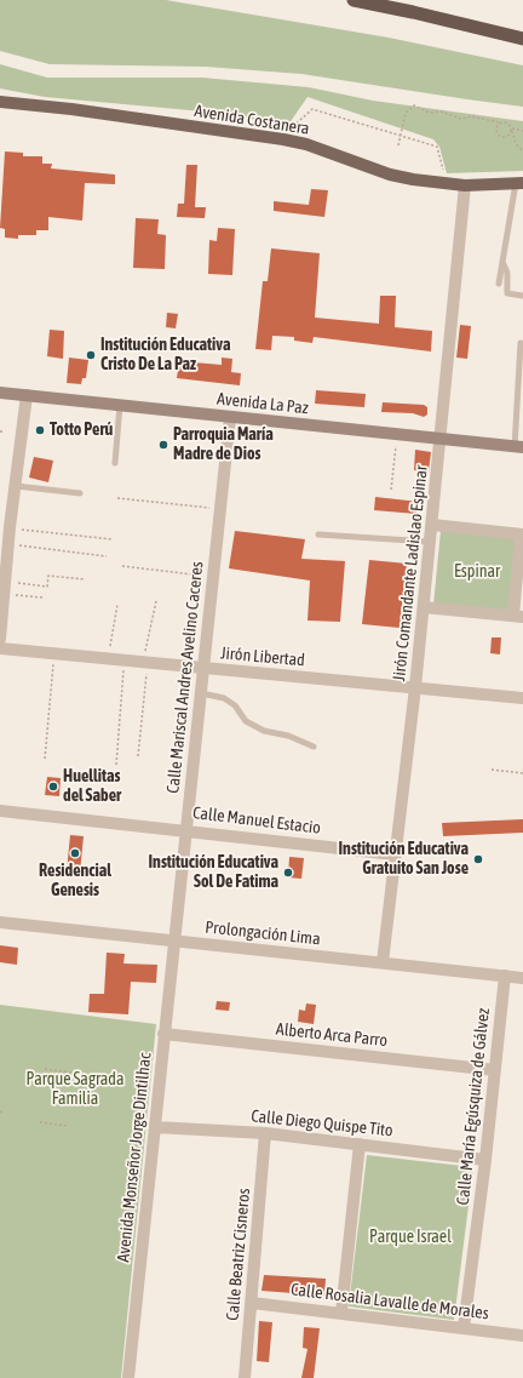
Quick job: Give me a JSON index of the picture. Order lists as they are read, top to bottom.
{
  "streets": {
    "main road": ["Avenida Costanera", "Avenida La Paz"],
    "street": [
      "Jirón Comandante Ladislao Espinar",
      "Jirón Libertad",
      "Calle Mariscal Andres Avelino Caceres",
      "Calle Manuel Estacio",
      "Prolongación Lima",
      "Alberto Arca Parro",
      "Calle María Egúsquiza de Gálvez",
      "Calle Diego Quispe Tito",
      "Avenida Monseñor Jorge Dintilhac",
      "Calle Beatriz Cisneros",
      "Calle Rosalia Lavalle de Morales"
    ]
  },
  "crossings": [
    ["Avenida Costanera", "Jirón Comandante Ladislao Espinar"],
    ["Avenida La Paz", "Jirón Comandante Ladislao Espinar"],
    ["Avenida La Paz", "Calle Mariscal Andres Avelino Caceres"],
    ["Jirón Comandante Ladislao Espinar", "Jirón Libertad"],
    ["Jirón Comandante Ladislao Espinar", "Calle Manuel Estacio"],
    ["Jirón Comandante Ladislao Espinar", "Prolongación Lima"],
    ["Jirón Libertad", "Calle Mariscal Andres Avelino Caceres"],
    ["Calle Mariscal Andres Avelino Caceres", "Calle Manuel Estacio"],
    ["Calle Mariscal Andres Avelino Caceres", "Prolongación Lima"],
    ["Calle Mariscal Andres Avelino Caceres", "Avenida Monseñor Jorge Dintilhac"],
    ["Prolongación Lima", "Calle María Egúsquiza de Gálvez"],
    ["Prolongación Lima", "Avenida Monseñor Jorge Dintilhac"],
    ["Alberto Arca Parro", "Calle María Egúsquiza de Gálvez"],
    ["Alberto Arca Parro", "Avenida Monseñor Jorge Dintilhac"],
    ["Calle María Egúsquiza de Gálvez", "Calle Diego Quispe Tito"],
    ["Calle María Egúsquiza de Gálvez", "Calle Rosalia Lavalle de Morales"],
    ["Calle Diego Quispe Tito", "Avenida Monseñor Jorge Dintilhac"],
    ["Calle Diego Quispe Tito", "Calle Beatriz Cisneros"],
    ["Calle Beatriz Cisneros", "Calle Rosalia Lavalle de Morales"]
  ],
  "parks": ["Espinar", "Parque Sagrada Familia", "Parque Israel"],
  "places": [
    "Institución Educativa Cristo De La Paz",
    "Totto Perú",
    "Parroquia María Madre de Dios",
    "Huellitas del Saber",
    "Residencial Genesis",
    "Institución Educativa Gratuito San Jose",
    "Institución Educativa Sol De Fatima"
  ]
}
